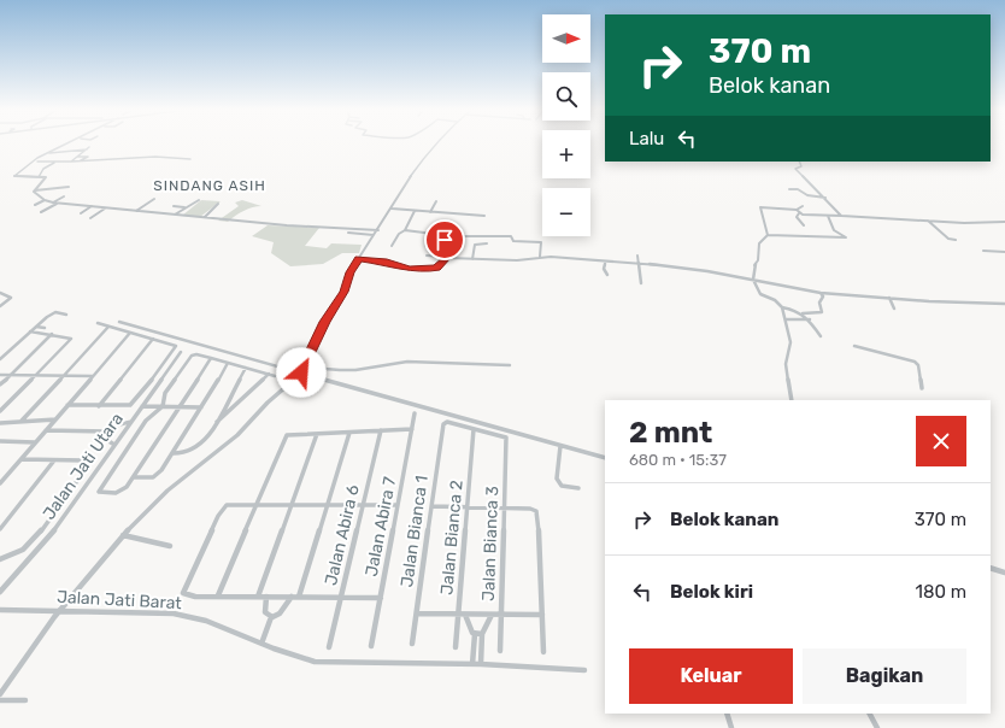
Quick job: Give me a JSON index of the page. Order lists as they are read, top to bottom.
{
  "streets": {
    "street": [
      "Jalan Jati Utara",
      "Jalan Abira 7",
      "Jalan Bianca 1",
      "Jalan Abira 6",
      "Jalan Bianca 2",
      "Jalan Bianca 3",
      "Jalan Jati Barat"
    ]
  },
  "crossings": [
    ["Jalan Bianca 1", "Jalan Bianca 2"],
    ["Jalan Bianca 1", "Jalan Bianca 3"],
    ["Jalan Bianca 2", "Jalan Bianca 3"]
  ],
  "districts": ["SINDANG ASIH"],
  "north": "right",
  "page": {
    "map_buttons": ["+", "−"],
    "turn": ["370 m", "Belok kanan"],
    "then": "Lalu",
    "heading": ["2 mnt", "680 m · 15:37"],
    "list": [
      {
        "name": "Belok kanan",
        "value": "370 m"
      },
      {
        "name": "Belok kiri",
        "value": "180 m"
      }
    ],
    "buttons": ["Keluar", "Bagikan"]
  }
}
